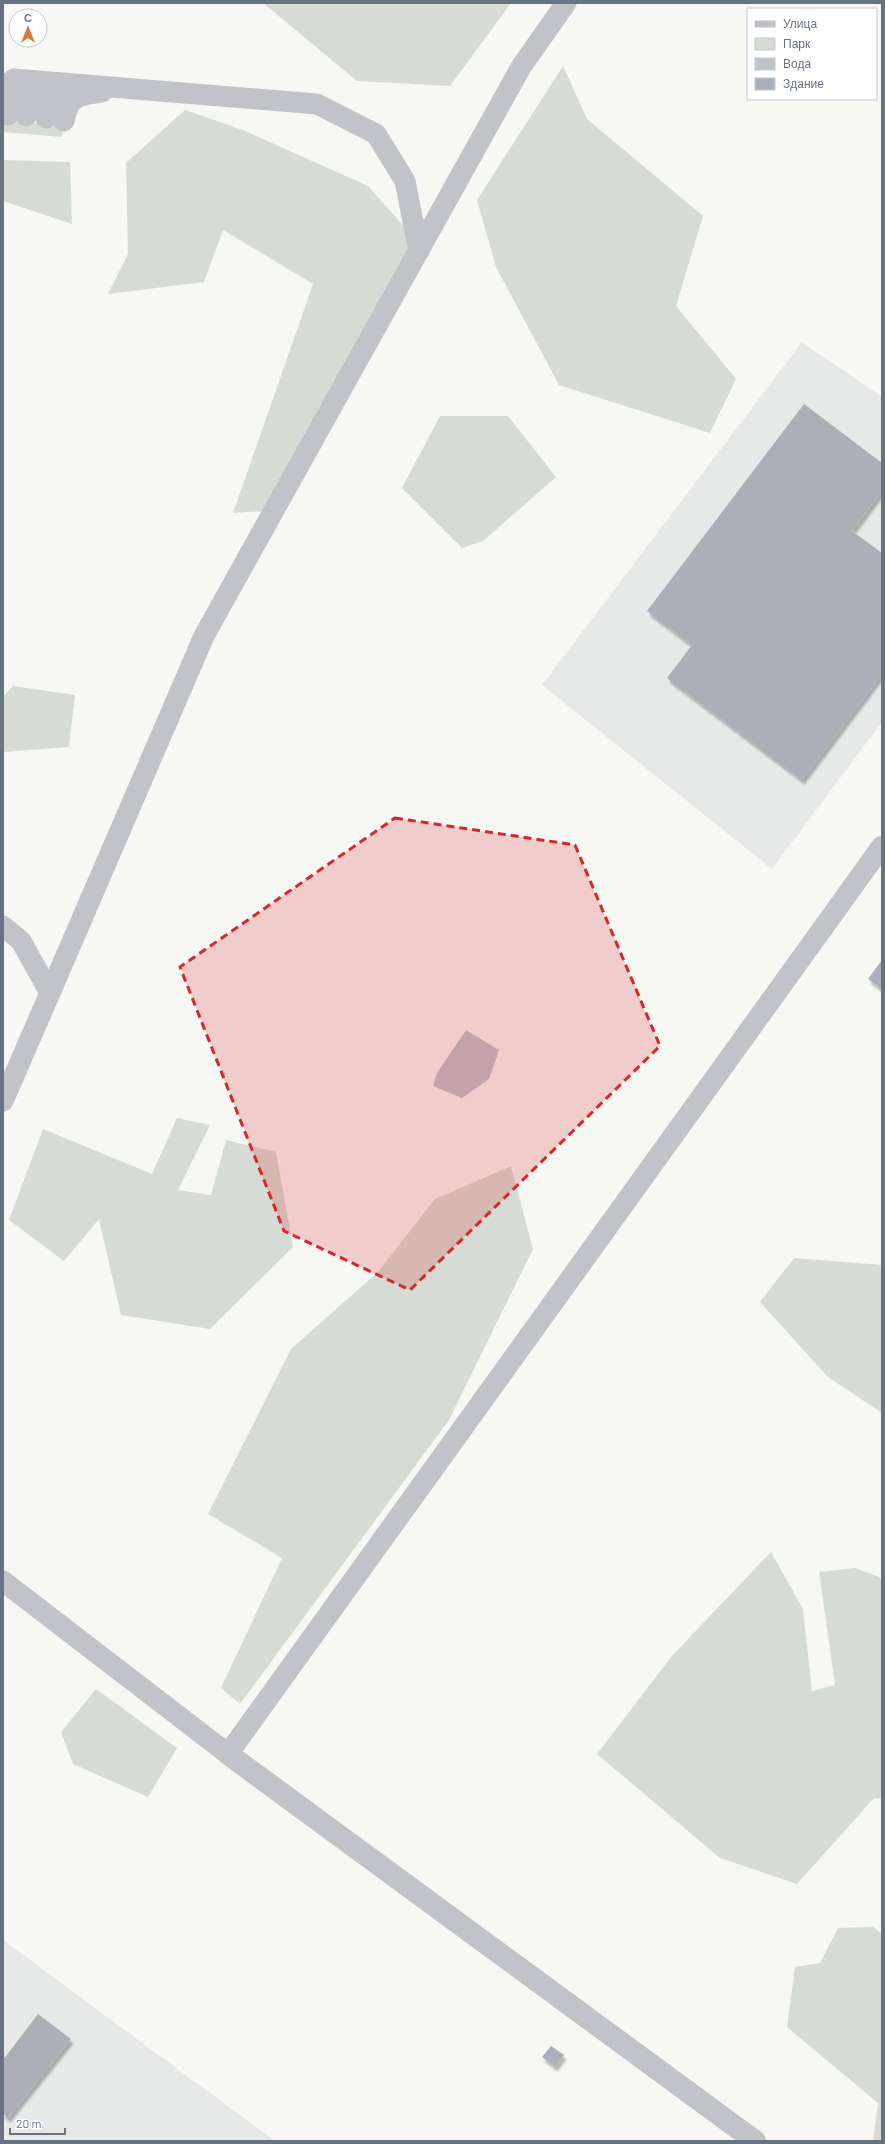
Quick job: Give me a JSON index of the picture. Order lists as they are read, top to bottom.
{
  "legend": [
    "Улица",
    "Парк",
    "Вода",
    "Здание"
  ],
  "scale_bar": "20 m",
  "north": "top"
}
